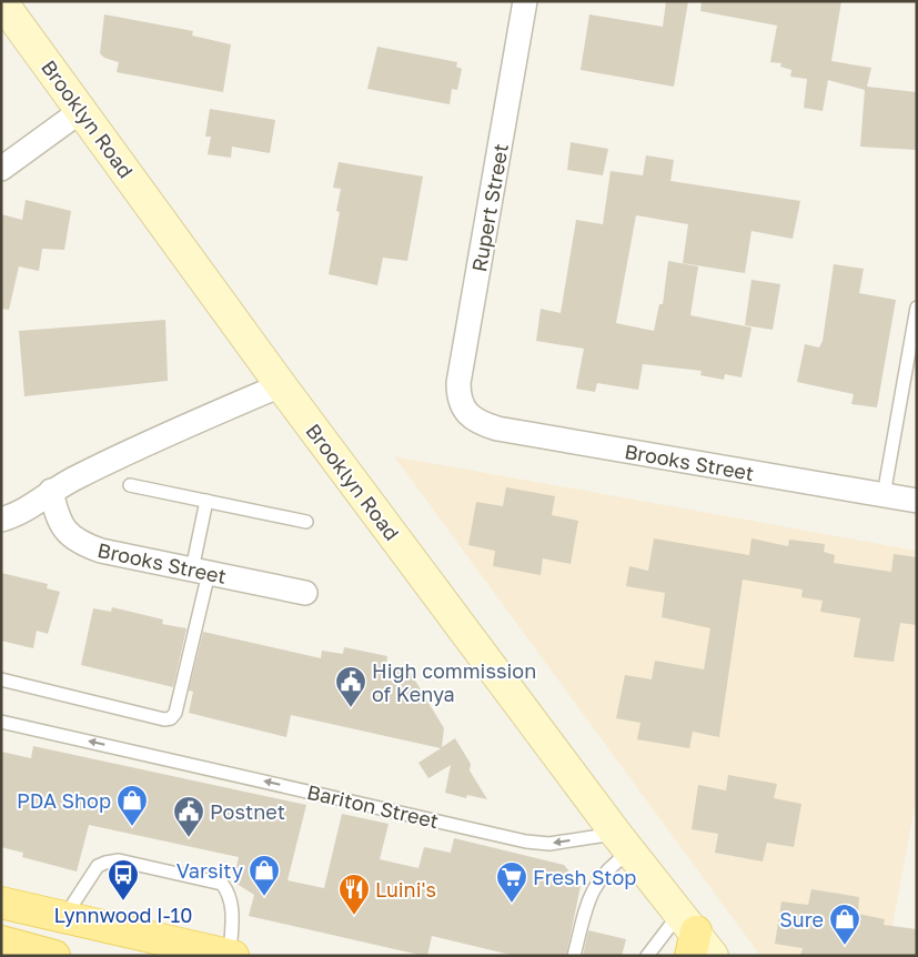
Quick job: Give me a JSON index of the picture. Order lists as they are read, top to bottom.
{
  "streets": {
    "main road": ["Brooklyn Road"],
    "street": ["Rupert Street", "Brooks Street"],
    "lane": ["Bariton Street"]
  },
  "crossings": [
    ["Brooklyn Road", "Bariton Street"],
    ["Rupert Street", "Brooks Street"]
  ],
  "one_way": ["Bariton Street"],
  "places": {
    "public building": ["High commission of Kenya", "Postnet"],
    "shop": ["PDA Shop", "Varsity", "Sure"],
    "bus stop": ["Lynnwood I-10"],
    "supermarket": ["Fresh Stop"],
    "restaurant": ["Luini's"]
  }
}
